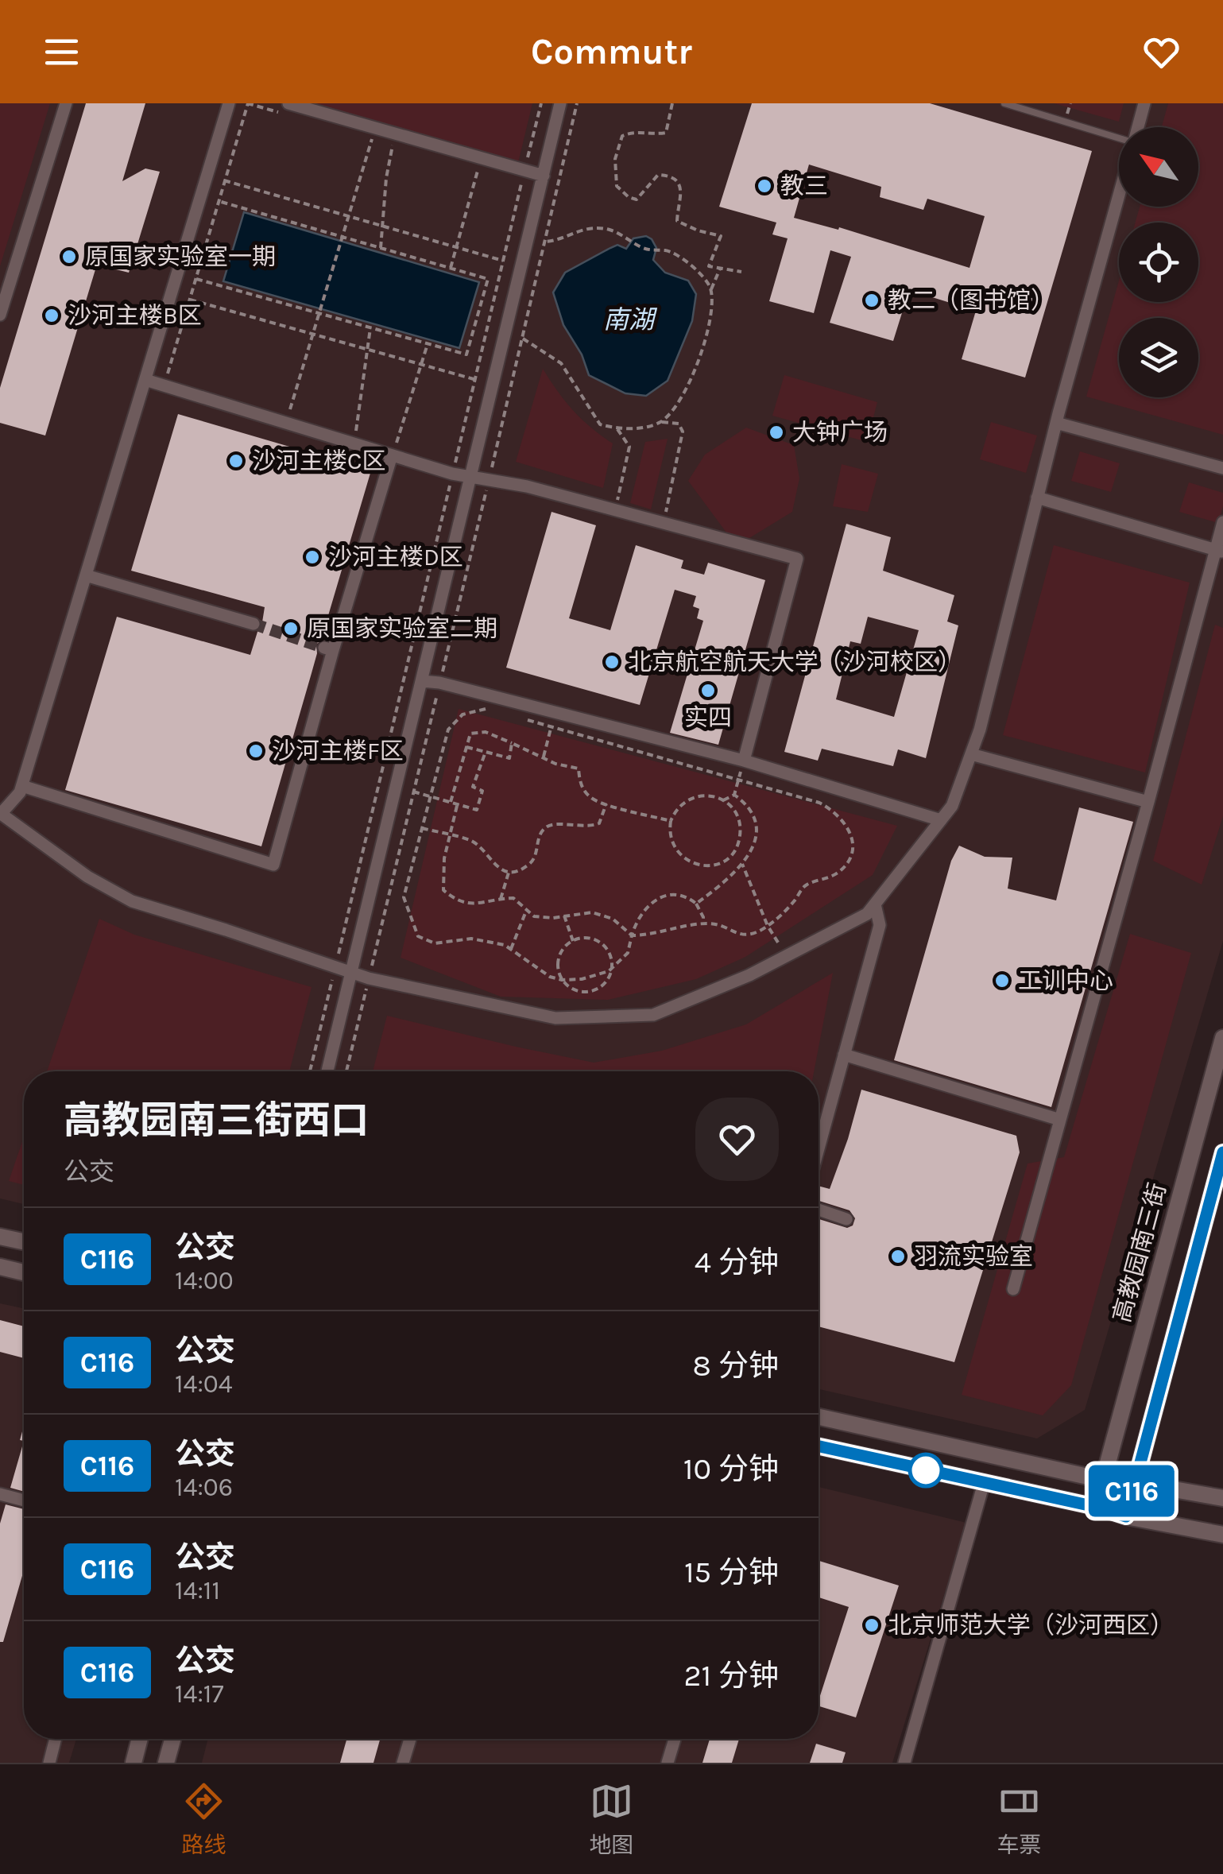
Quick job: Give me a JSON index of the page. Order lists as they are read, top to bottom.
{
  "streets": {
    "street": ["高教园南三街"]
  },
  "water": ["南湖"],
  "places": [
    "教三",
    "原国家实验室一期",
    "教二（图书馆）",
    "沙河主楼B区",
    "大钟广场",
    "沙河主楼C区",
    "沙河主楼D区",
    "原国家实验室二期",
    "北京航空航天大学（沙河校区）",
    "实四",
    "沙河主楼F区",
    "工训中心",
    "羽流实验室",
    "北京师范大学（沙河西区）"
  ],
  "lines": ["bus line C116"],
  "north": "top left",
  "page": {
    "header": "Commutr",
    "on_map": "C116",
    "heading": ["高教园南三街西口", "公交"],
    "list": [
      {
        "mark": "C116",
        "name": "公交",
        "note": "14:00",
        "value": "4 分钟"
      },
      {
        "mark": "C116",
        "name": "公交",
        "note": "14:04",
        "value": "8 分钟"
      },
      {
        "mark": "C116",
        "name": "公交",
        "note": "14:06",
        "value": "10 分钟"
      },
      {
        "mark": "C116",
        "name": "公交",
        "note": "14:11",
        "value": "15 分钟"
      },
      {
        "mark": "C116",
        "name": "公交",
        "note": "14:17",
        "value": "21 分钟"
      }
    ],
    "tabs": ["路线", "地图", "车票"]
  }
}
